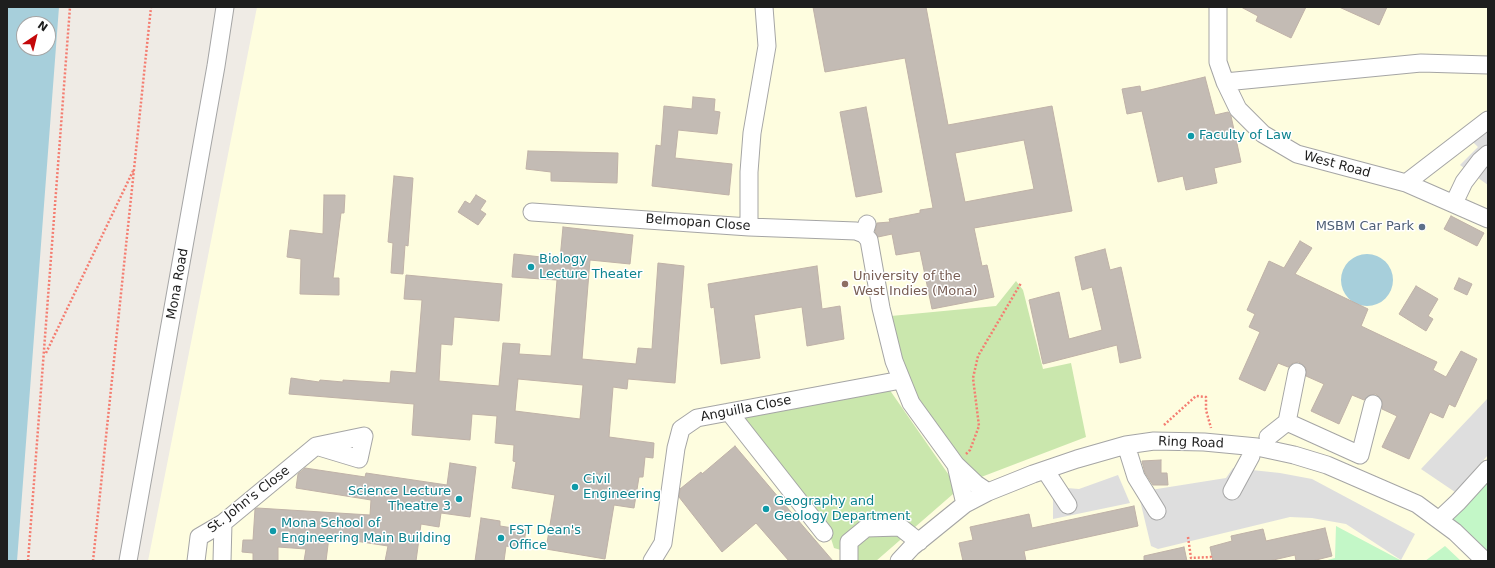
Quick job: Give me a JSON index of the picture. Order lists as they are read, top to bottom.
{
  "streets": {
    "street": [
      "West Road",
      "Belmopan Close",
      "Mona Road",
      "Anguilla Close",
      "Ring Road",
      "St. John's Close"
    ]
  },
  "crossings": [
    ["Belmopan Close", "Anguilla Close"]
  ],
  "places": [
    "Faculty of Law",
    "MSBM Car Park",
    "Biology Lecture Theater",
    "University of the West Indies (Mona)",
    "Civil Engineering",
    "Science Lecture Theatre 3",
    "Geography and Geology Department",
    "Mona School of Engineering Main Building",
    "FST Dean's Office"
  ],
  "north": "top right"
}
